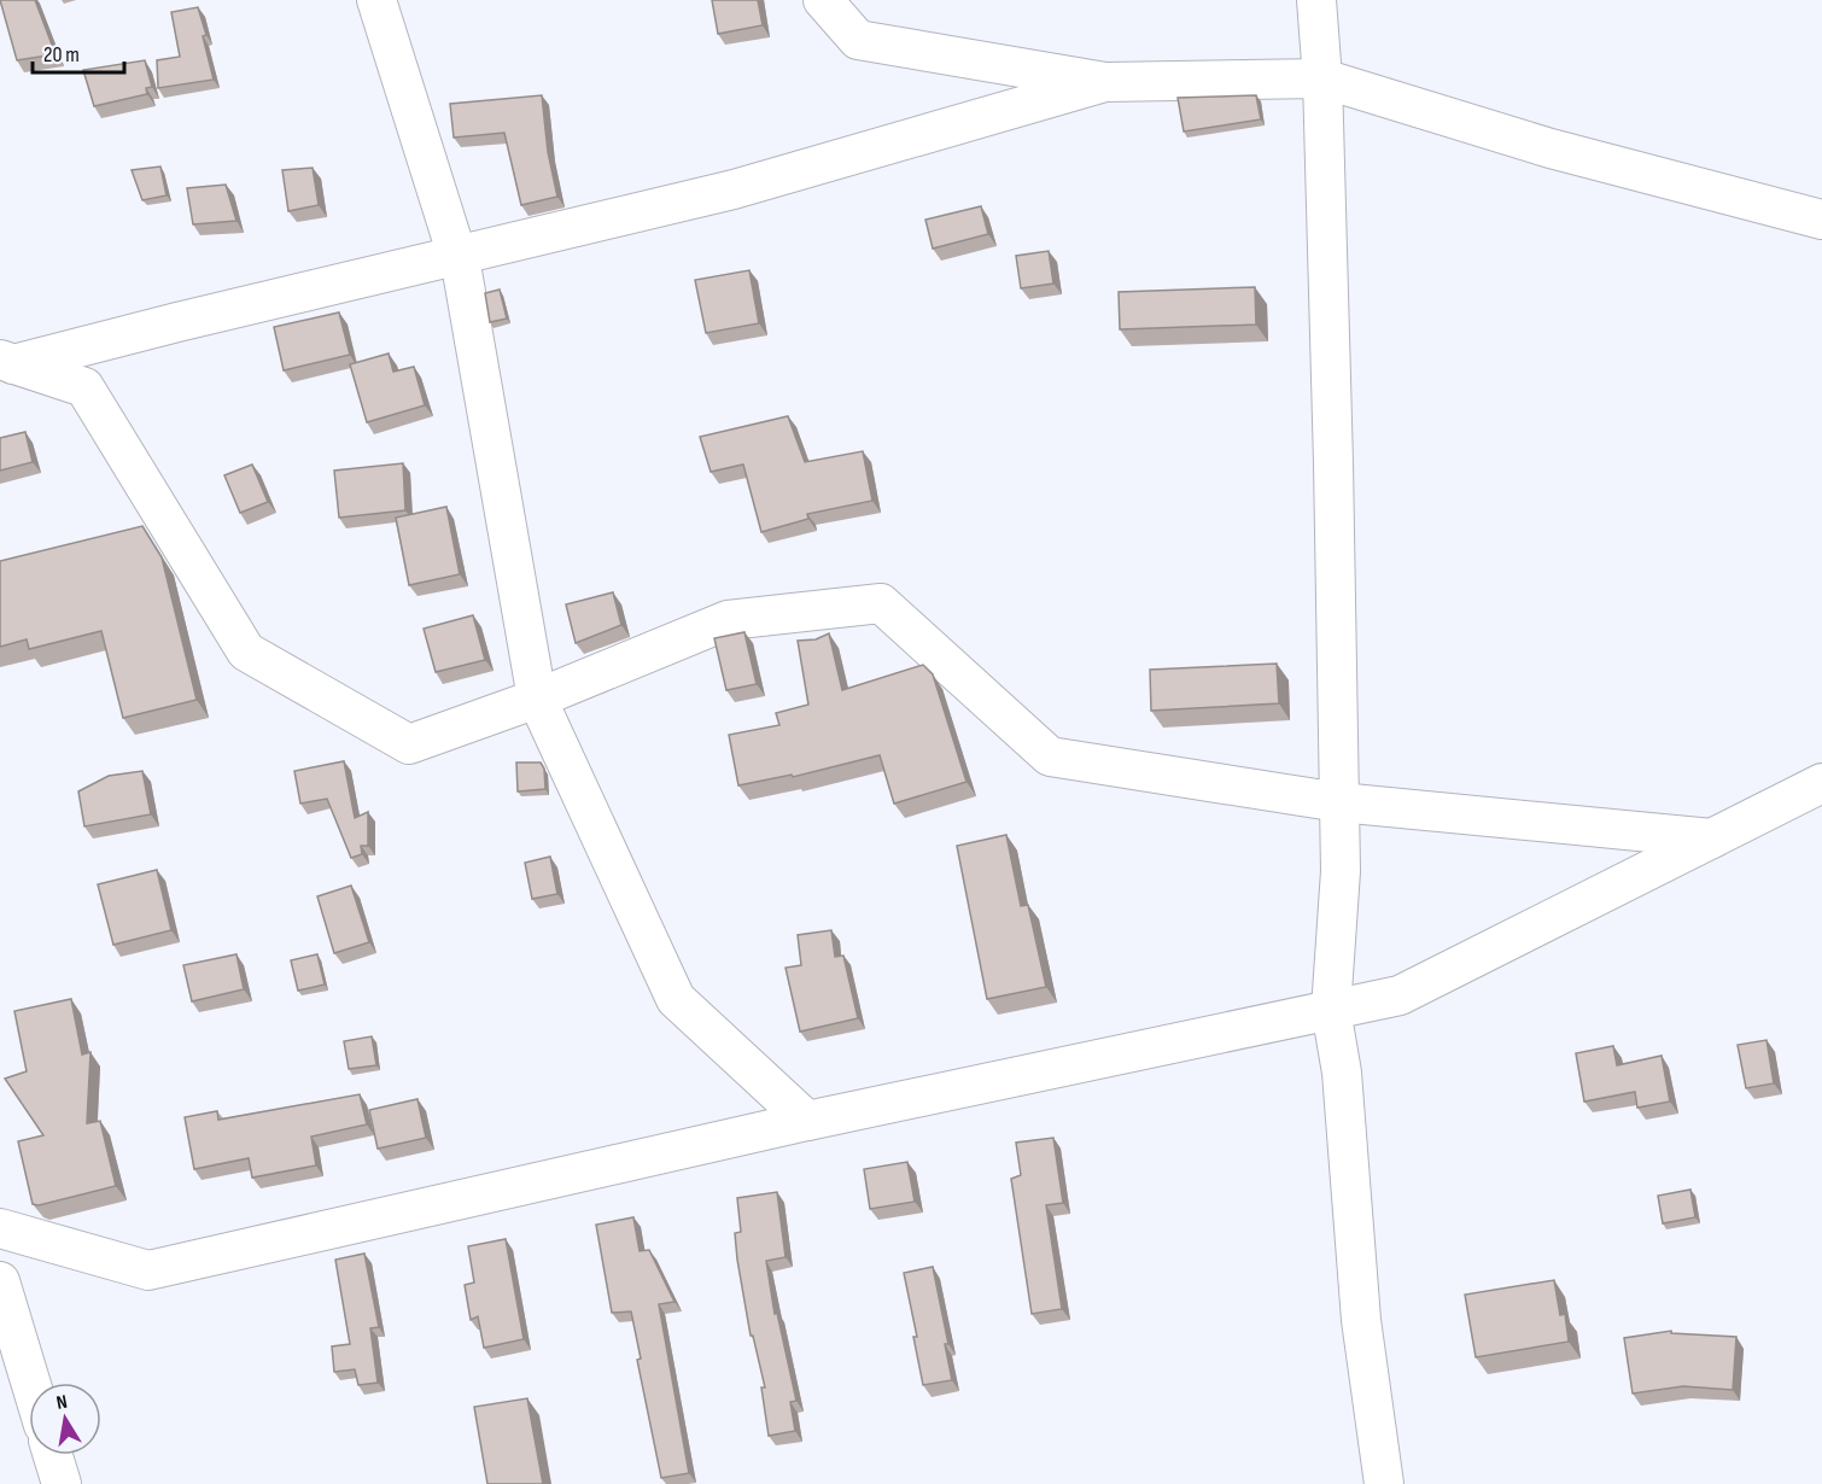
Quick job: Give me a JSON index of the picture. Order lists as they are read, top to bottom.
{
  "scale_bar": "20 m",
  "north": "top"
}
